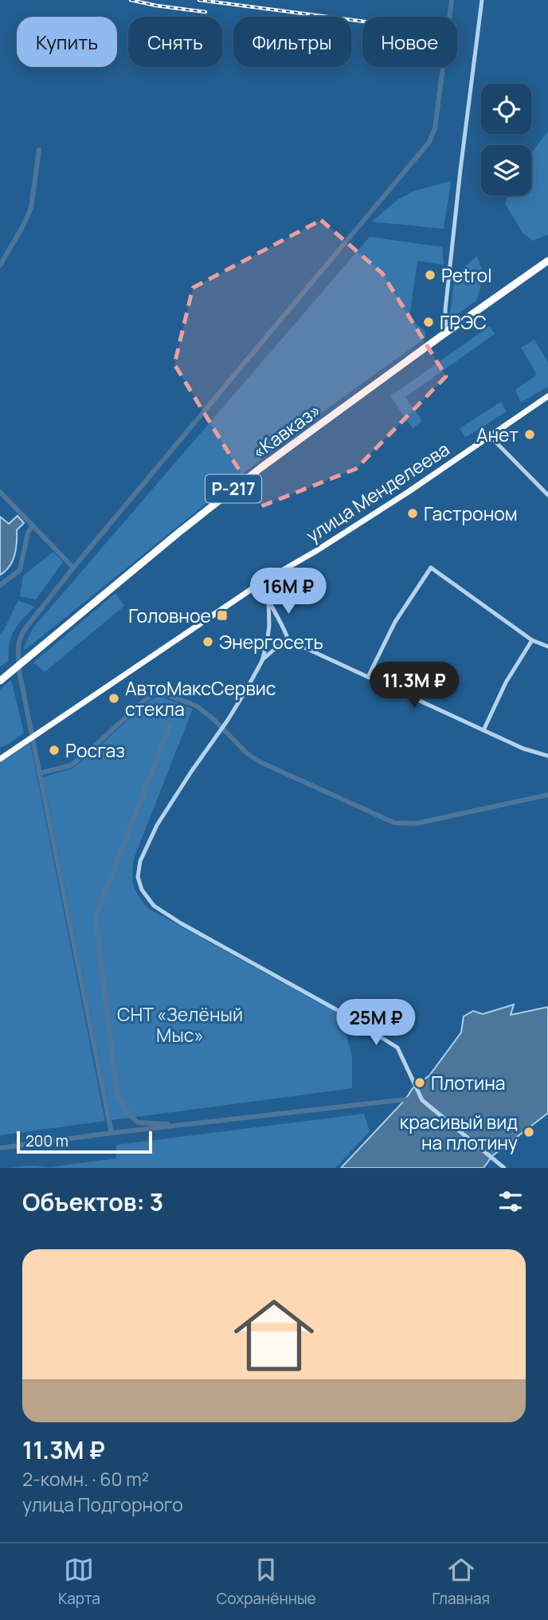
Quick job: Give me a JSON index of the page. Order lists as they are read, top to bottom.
{
  "streets": {
    "highway": ["«Кавказ»", "Р-217"],
    "main road": ["улица Менделеева"]
  },
  "parks": ["СНТ «Зелёный Мыс»"],
  "places": {
    "other": [
      "Petrol",
      "ГРЭС",
      "Анет",
      "Гастроном",
      "Энергосеть",
      "АвтоМаксСервис стекла",
      "Росгаз",
      "Плотина",
      "красивый вид на плотину"
    ],
    "transit": ["Головное"]
  },
  "scale_bar": "200 m",
  "page": {
    "chip": [
      "Купить",
      "Снять",
      "Фильтры",
      "Новое"
    ],
    "price": ["16M ₽", "11.3M ₽", "25M ₽"],
    "scale": "200 m",
    "heading": "Объектов: 3",
    "list": [
      {
        "name": "11.3M ₽",
        "note": "2-комн. · 60 m² · улица Подгорного"
      }
    ],
    "tabs": ["Карта", "Сохранённые", "Главная"]
  }
}
